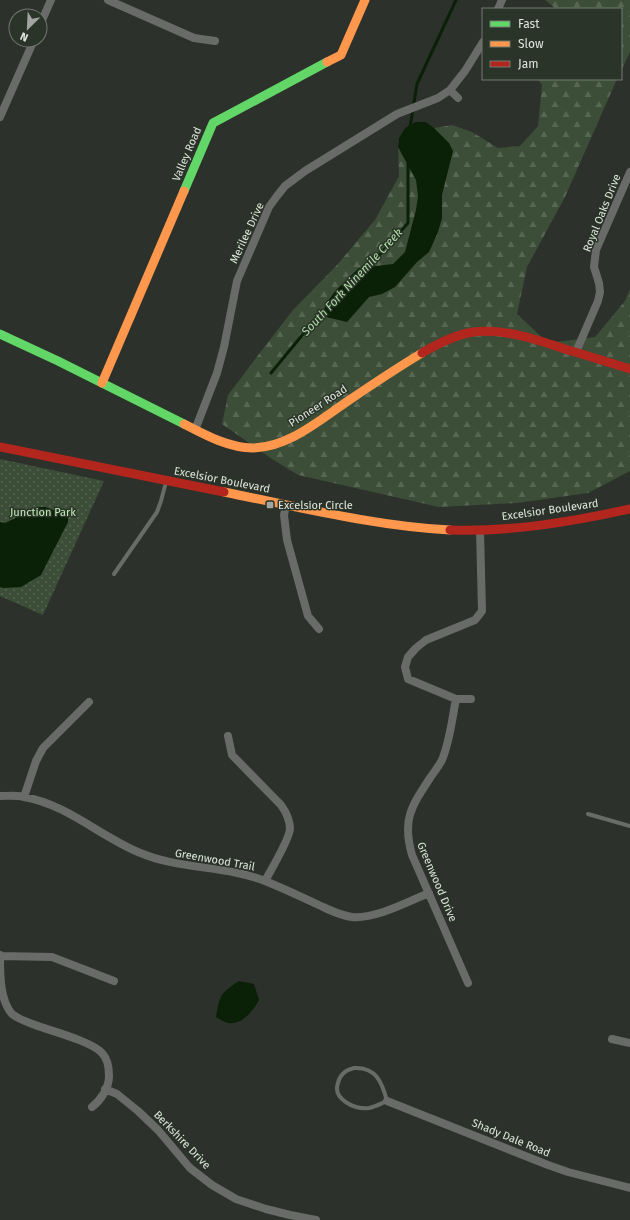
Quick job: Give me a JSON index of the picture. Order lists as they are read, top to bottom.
{
  "streets": {
    "street": [
      "Valley Road",
      "Royal Oaks Drive",
      "Merilee Drive",
      "Pioneer Road",
      "Excelsior Boulevard",
      "Greenwood Trail",
      "Greenwood Drive",
      "Shady Dale Road",
      "Berkshire Drive"
    ]
  },
  "crossings": [
    ["Valley Road", "Pioneer Road"],
    ["Royal Oaks Drive", "Pioneer Road"],
    ["Merilee Drive", "Pioneer Road"],
    ["Greenwood Trail", "Greenwood Drive"]
  ],
  "water": ["South Fork Ninemile Creek"],
  "parks": ["Junction Park"],
  "places": {
    "transit": ["Excelsior Circle"]
  },
  "legend": ["Fast", "Slow", "Jam"],
  "north": "bottom left"
}
